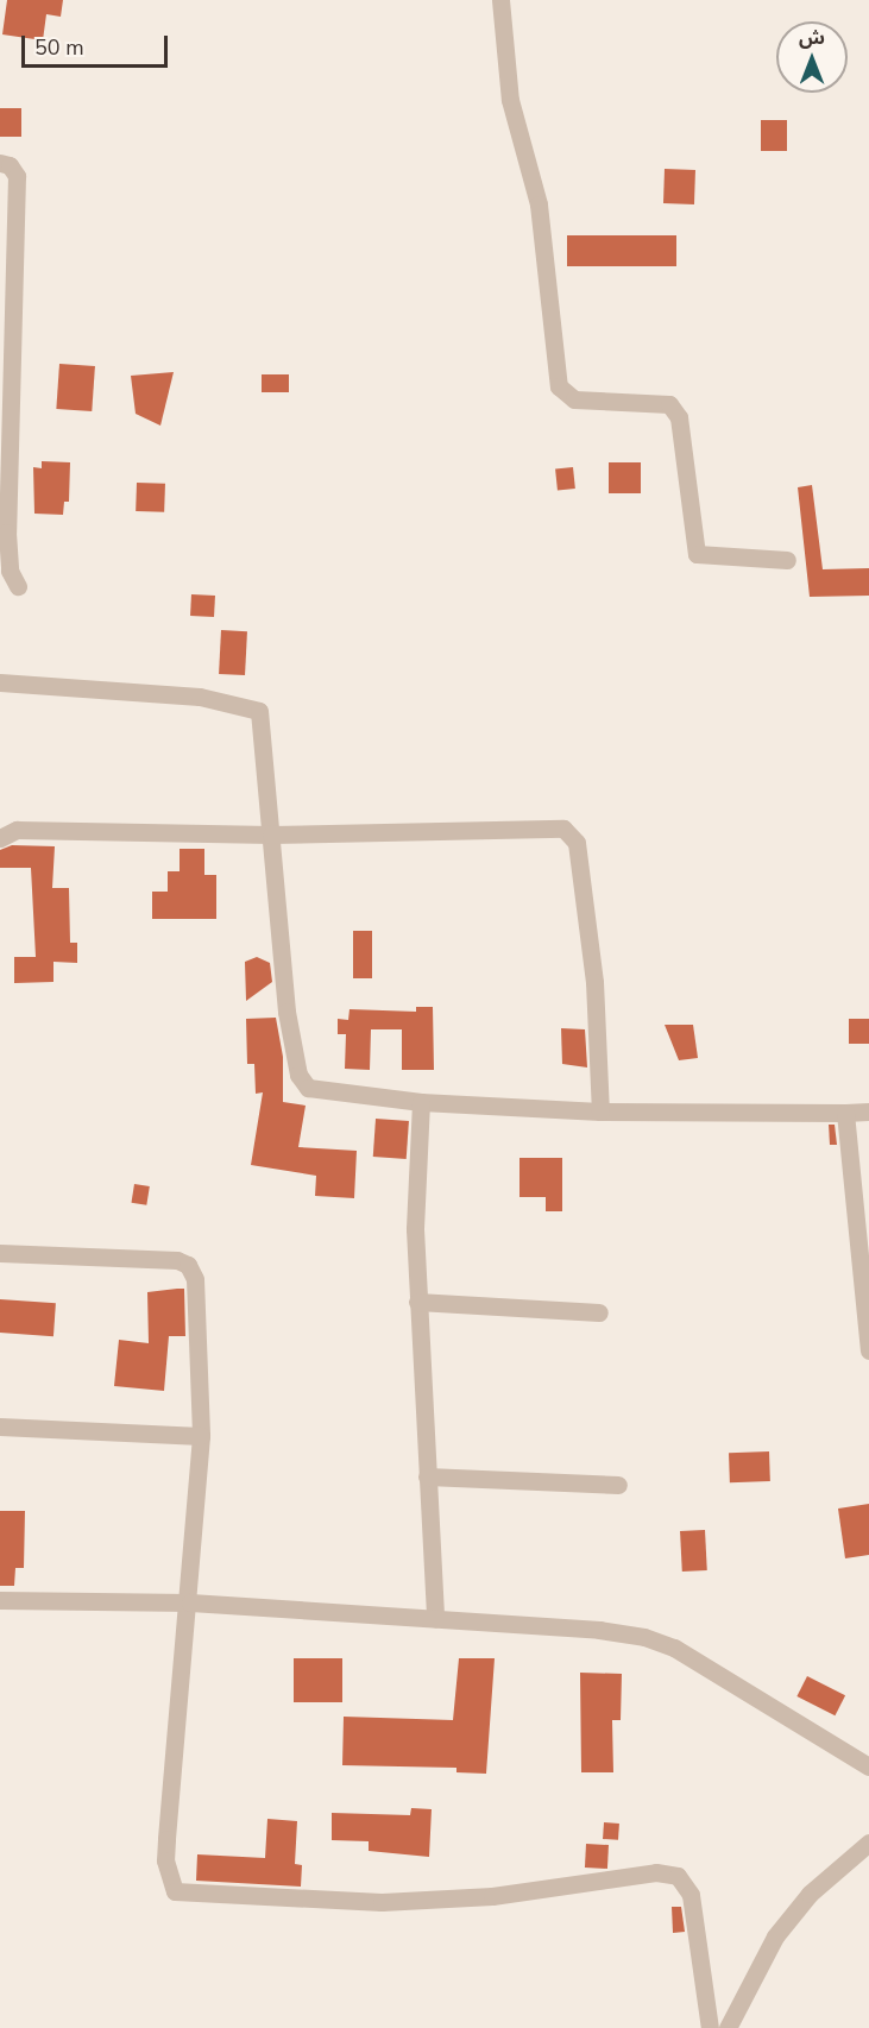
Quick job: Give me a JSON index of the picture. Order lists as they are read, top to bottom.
{
  "scale_bar": "50 m",
  "north": "top"
}
